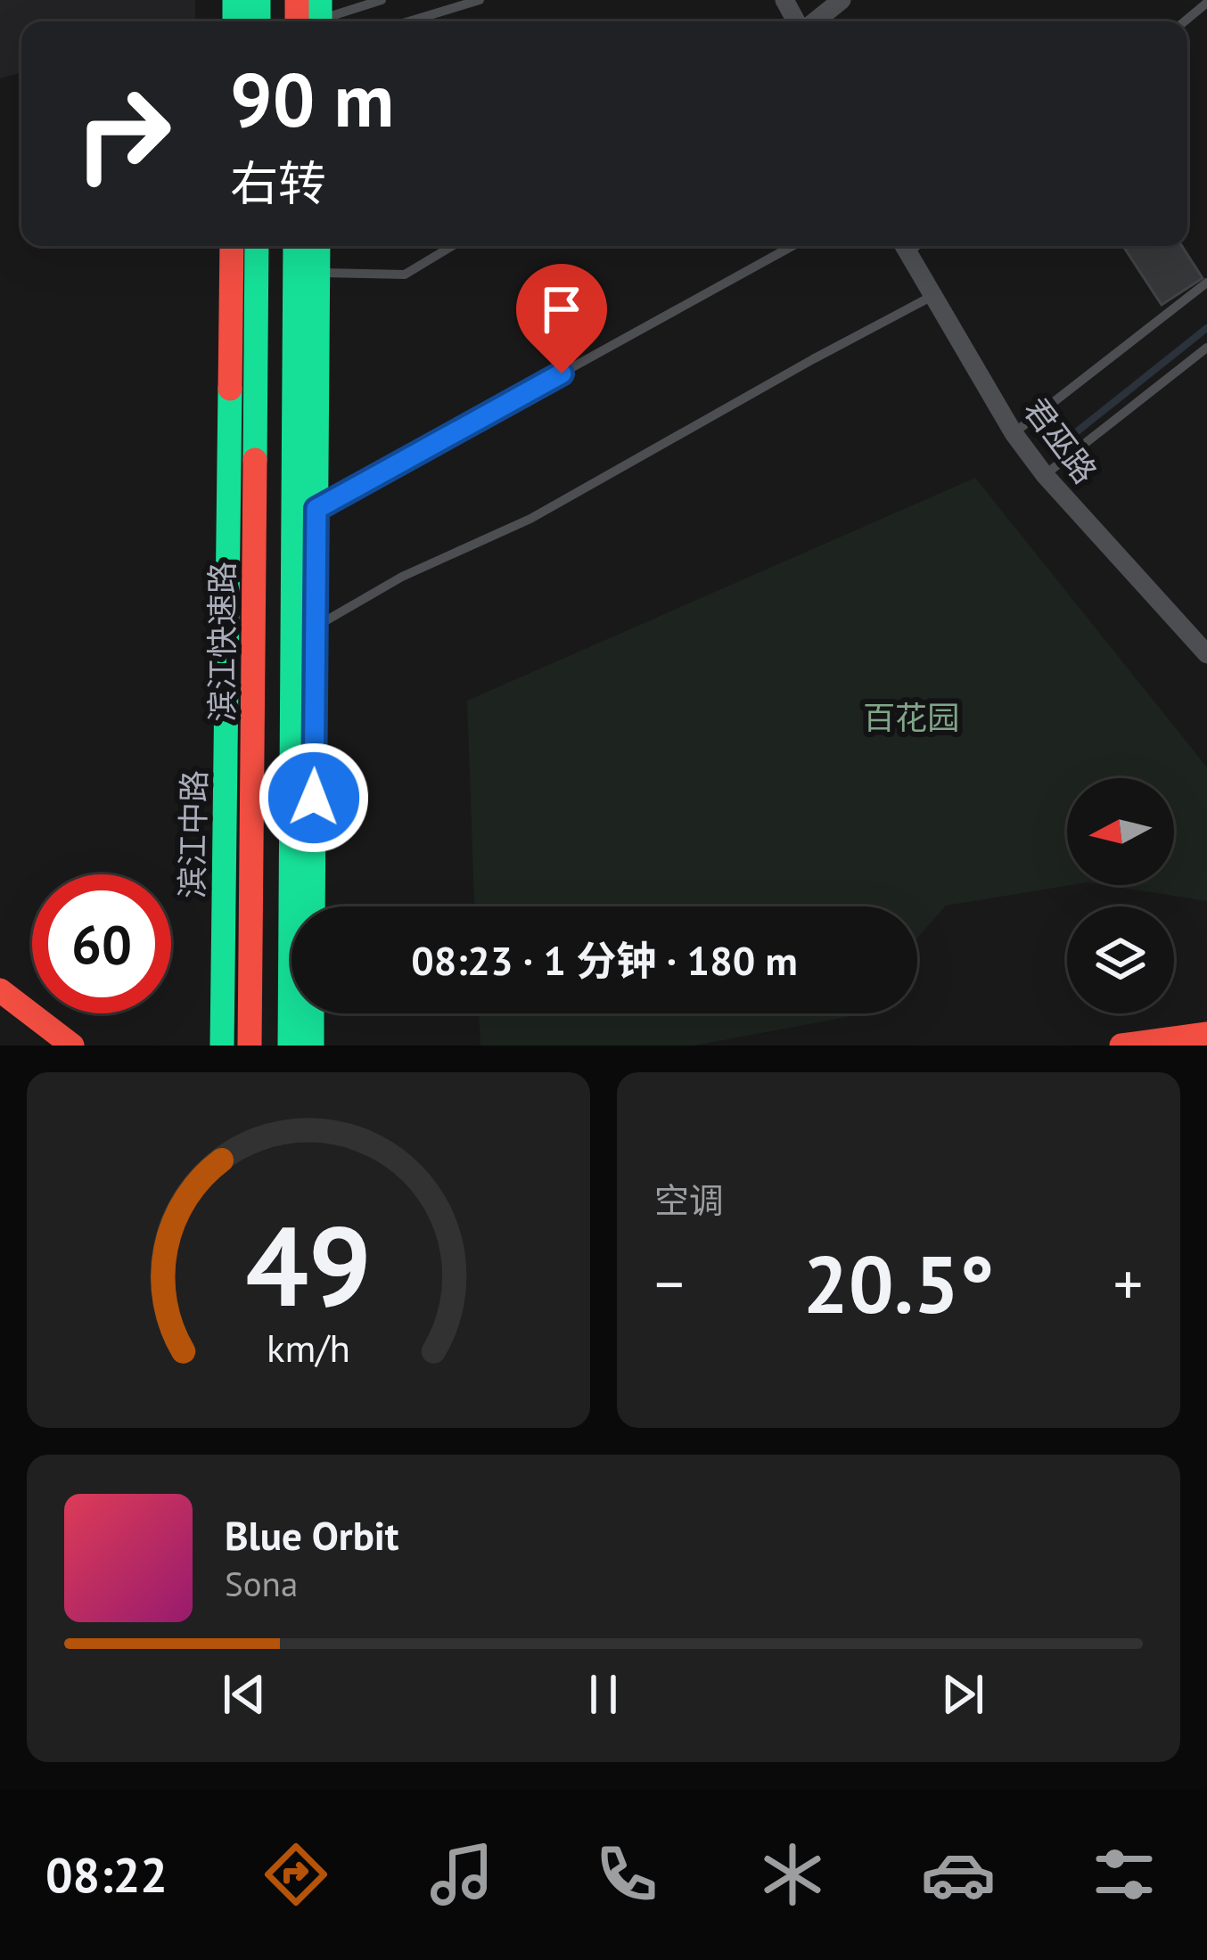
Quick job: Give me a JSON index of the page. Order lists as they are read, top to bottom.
{
  "streets": {
    "main road": ["滨江快速路", "滨江中路"],
    "street": ["君巫路"]
  },
  "parks": ["百花园"],
  "north": "left",
  "page": {
    "turn": ["90 m", "右转"],
    "limit": "60",
    "trip": "08:23 · 1 分钟 · 180 m",
    "tile": "空调",
    "heat": ["−", "20.5°", "+"],
    "song": ["Blue Orbit", "Sona"],
    "tabs": "08:22",
    "gauge": ["49", "km/h"]
  }
}
